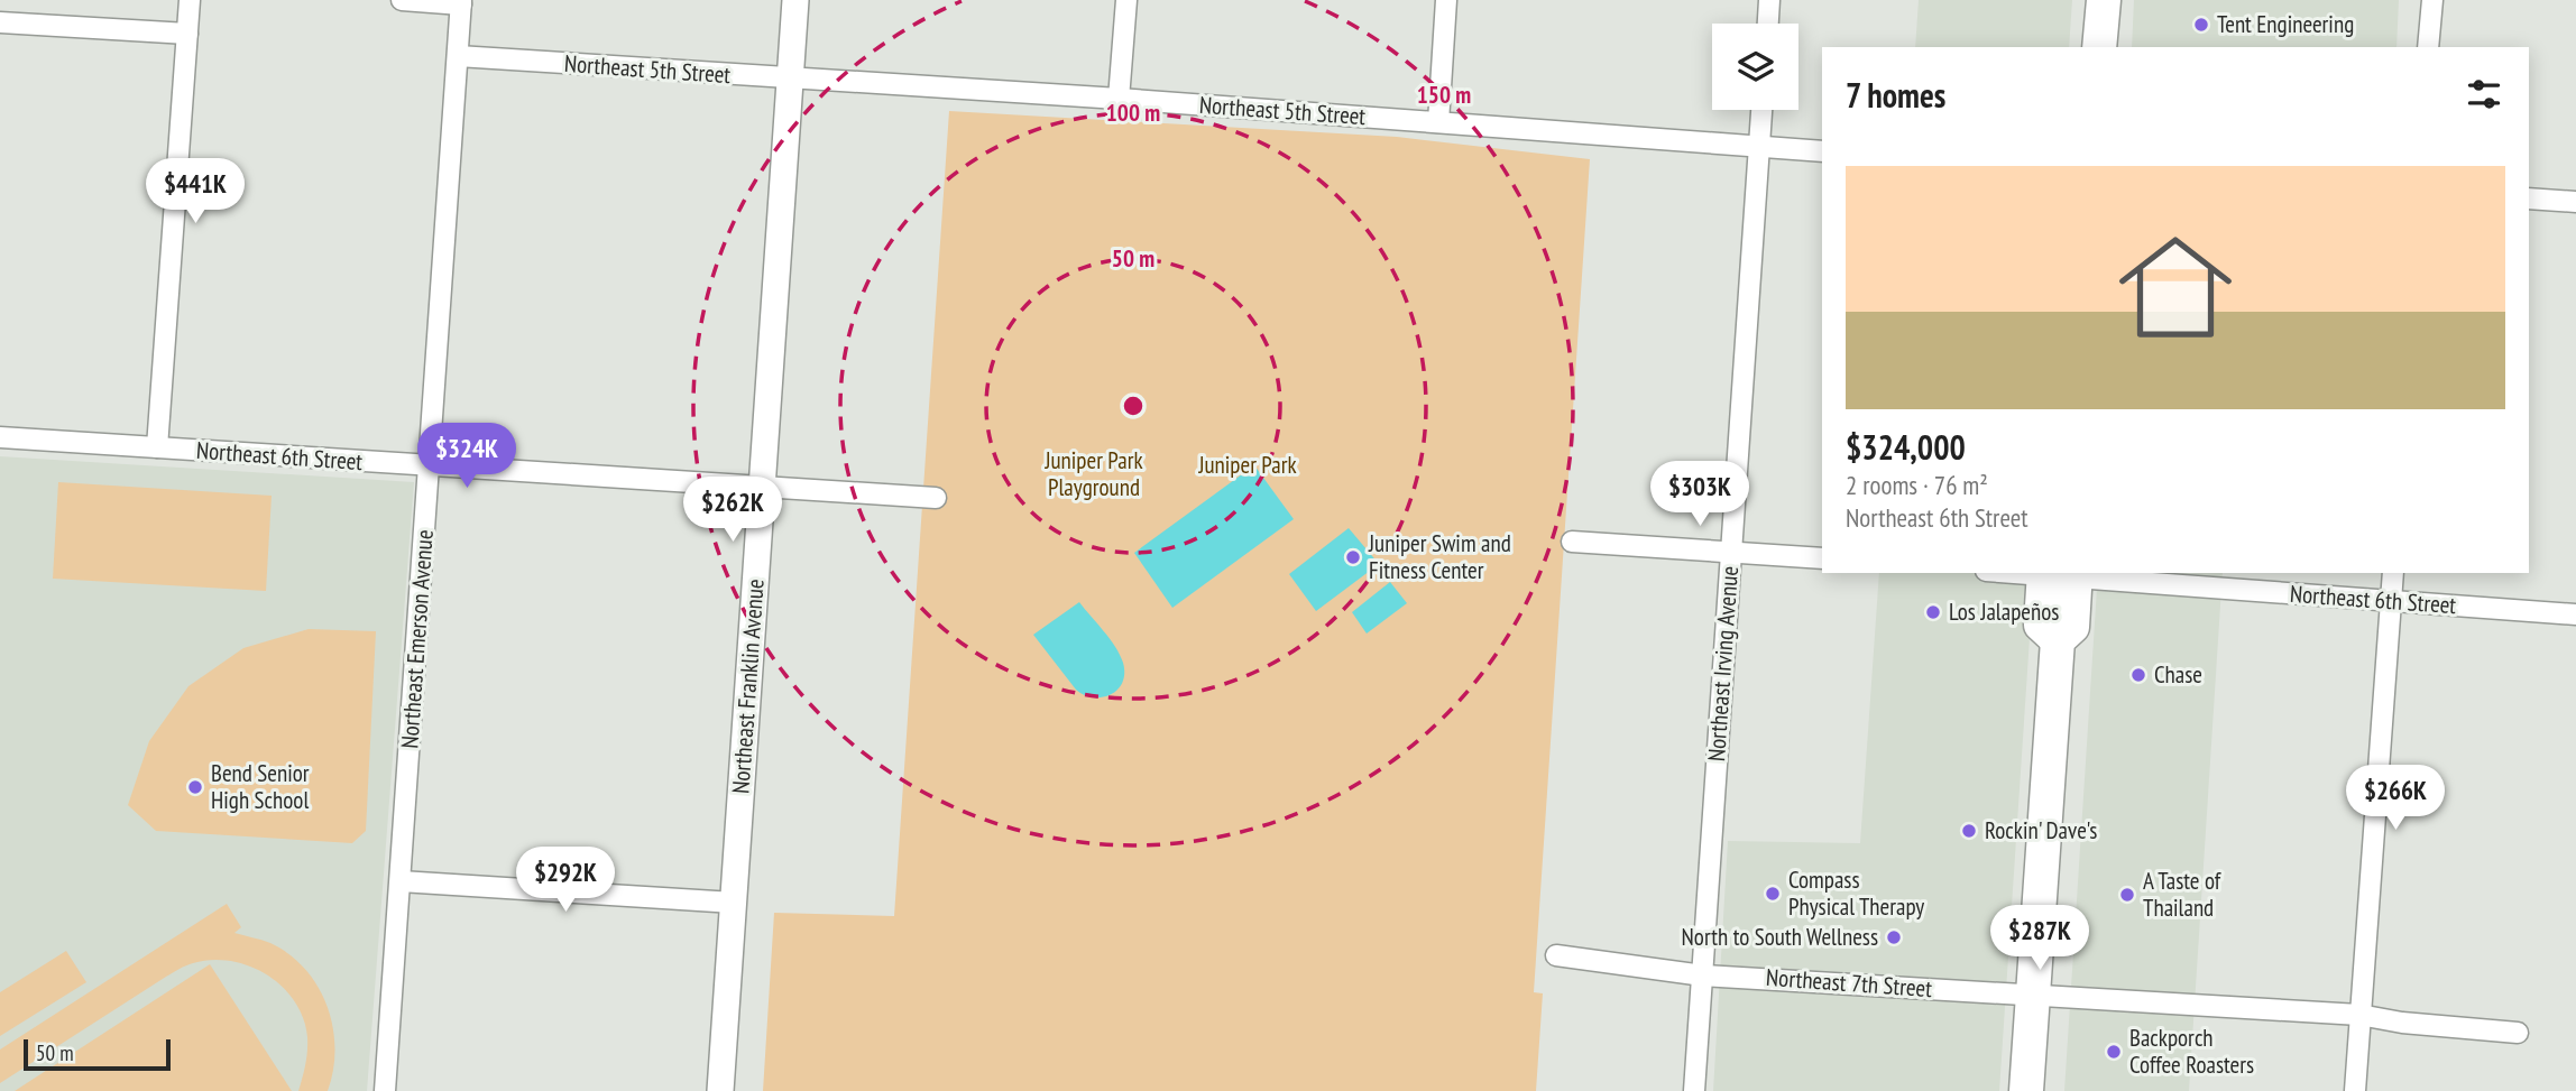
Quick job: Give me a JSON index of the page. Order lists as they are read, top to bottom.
{
  "streets": {
    "street": [
      "Northeast 5th Street",
      "Northeast 6th Street",
      "Northeast Emerson Avenue",
      "Northeast Irving Avenue",
      "Northeast Franklin Avenue",
      "Northeast 7th Street"
    ]
  },
  "crossings": [
    ["Northeast 5th Street", "Northeast Emerson Avenue"],
    ["Northeast 5th Street", "Northeast Irving Avenue"],
    ["Northeast 5th Street", "Northeast Franklin Avenue"],
    ["Northeast 6th Street", "Northeast Emerson Avenue"],
    ["Northeast 6th Street", "Northeast Franklin Avenue"],
    ["Northeast Irving Avenue", "Northeast 7th Street"]
  ],
  "parks": ["Juniper Park Playground", "Juniper Park"],
  "places": [
    "Tent Engineering",
    "Juniper Swim and Fitness Center",
    "Los Jalapeños",
    "Chase",
    "Bend Senior High School",
    "Rockin' Dave's",
    "Compass Physical Therapy",
    "A Taste of Thailand",
    "North to South Wellness",
    "Backporch Coffee Roasters"
  ],
  "scale_bar": "50 m",
  "page": {
    "heading": "7 homes",
    "list": [
      {
        "name": "$324,000",
        "note": "2 rooms · 76 m² · Northeast 6th Street"
      }
    ],
    "price": [
      "$441K",
      "$324K",
      "$303K",
      "$262K",
      "$266K",
      "$292K",
      "$287K"
    ],
    "scale": "50 m"
  },
  "rings": ["150 m", "100 m", "50 m"]
}
